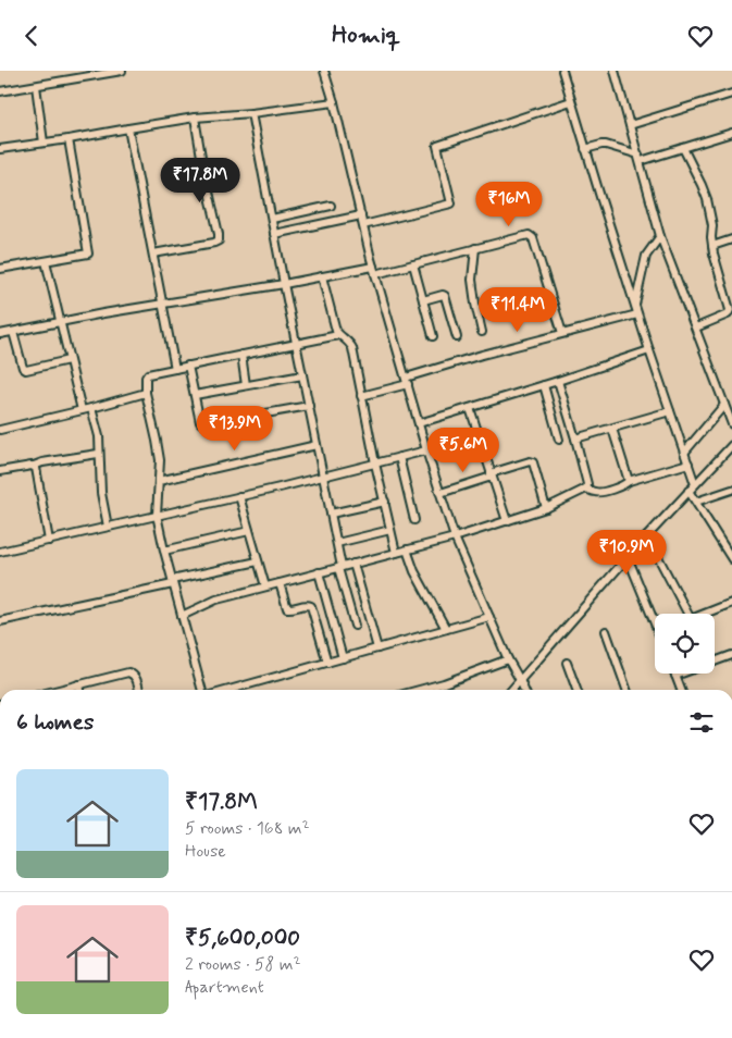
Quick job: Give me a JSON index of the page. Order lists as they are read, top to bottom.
{
  "page": {
    "header": "Homiq",
    "price": [
      "₹17.8M",
      "₹16M",
      "₹11.4M",
      "₹13.9M",
      "₹5.6M",
      "₹10.9M"
    ],
    "heading": "6 homes",
    "list": [
      {
        "name": "₹17.8M",
        "note": "5 rooms · 168 m² · House"
      },
      {
        "name": "₹5,600,000",
        "note": "2 rooms · 58 m² · Apartment"
      }
    ]
  }
}
